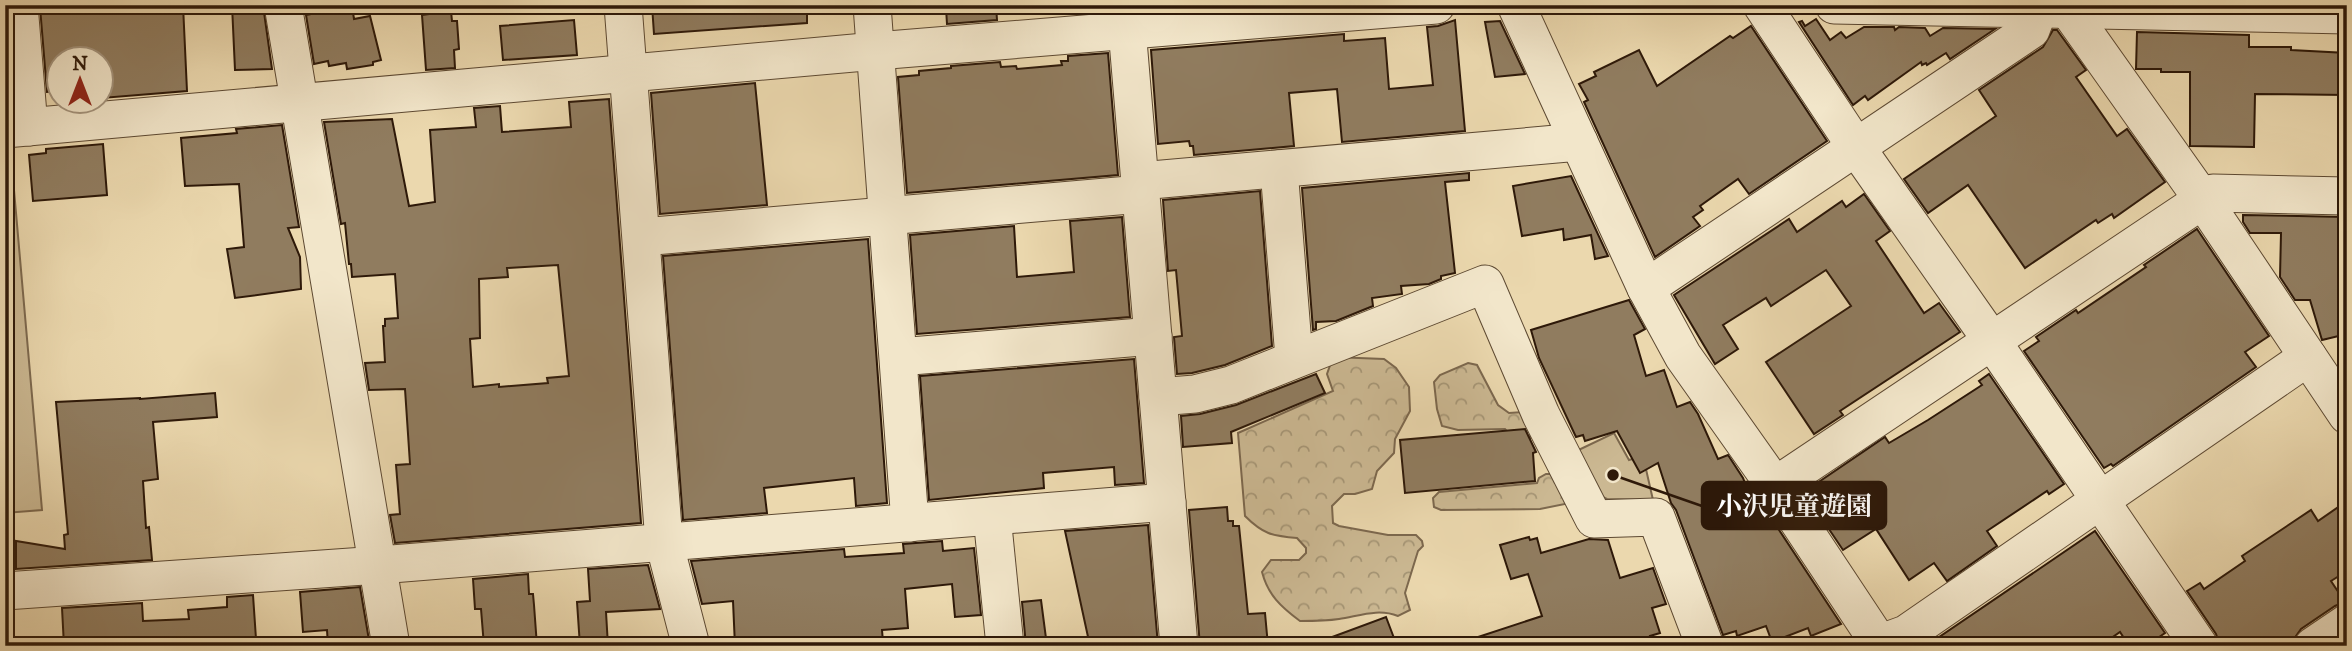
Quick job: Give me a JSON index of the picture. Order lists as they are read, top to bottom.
{
  "places": ["小沢児童遊園"],
  "north": "top"
}
